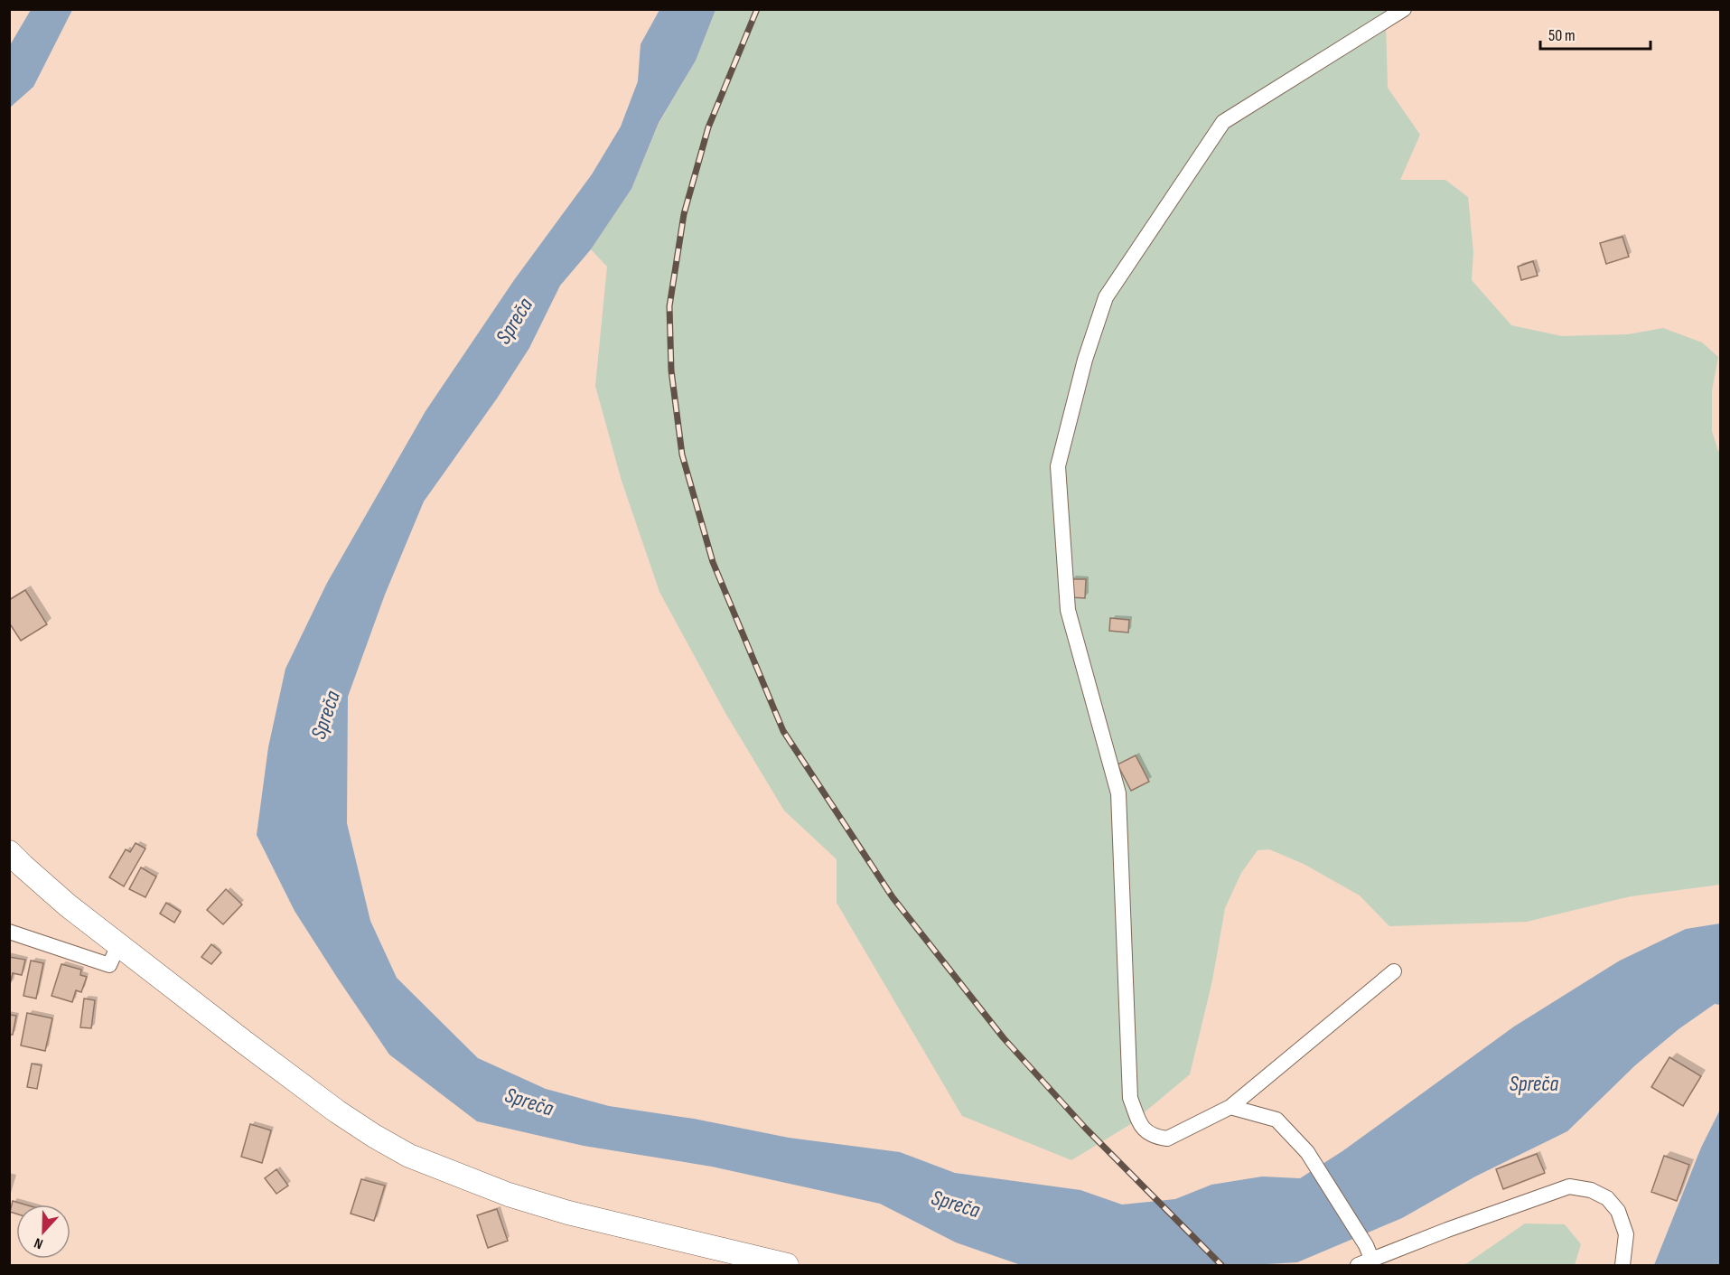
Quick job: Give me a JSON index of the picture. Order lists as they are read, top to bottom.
{
  "water": ["Spreča"],
  "scale_bar": "50 m",
  "north": "bottom"
}
